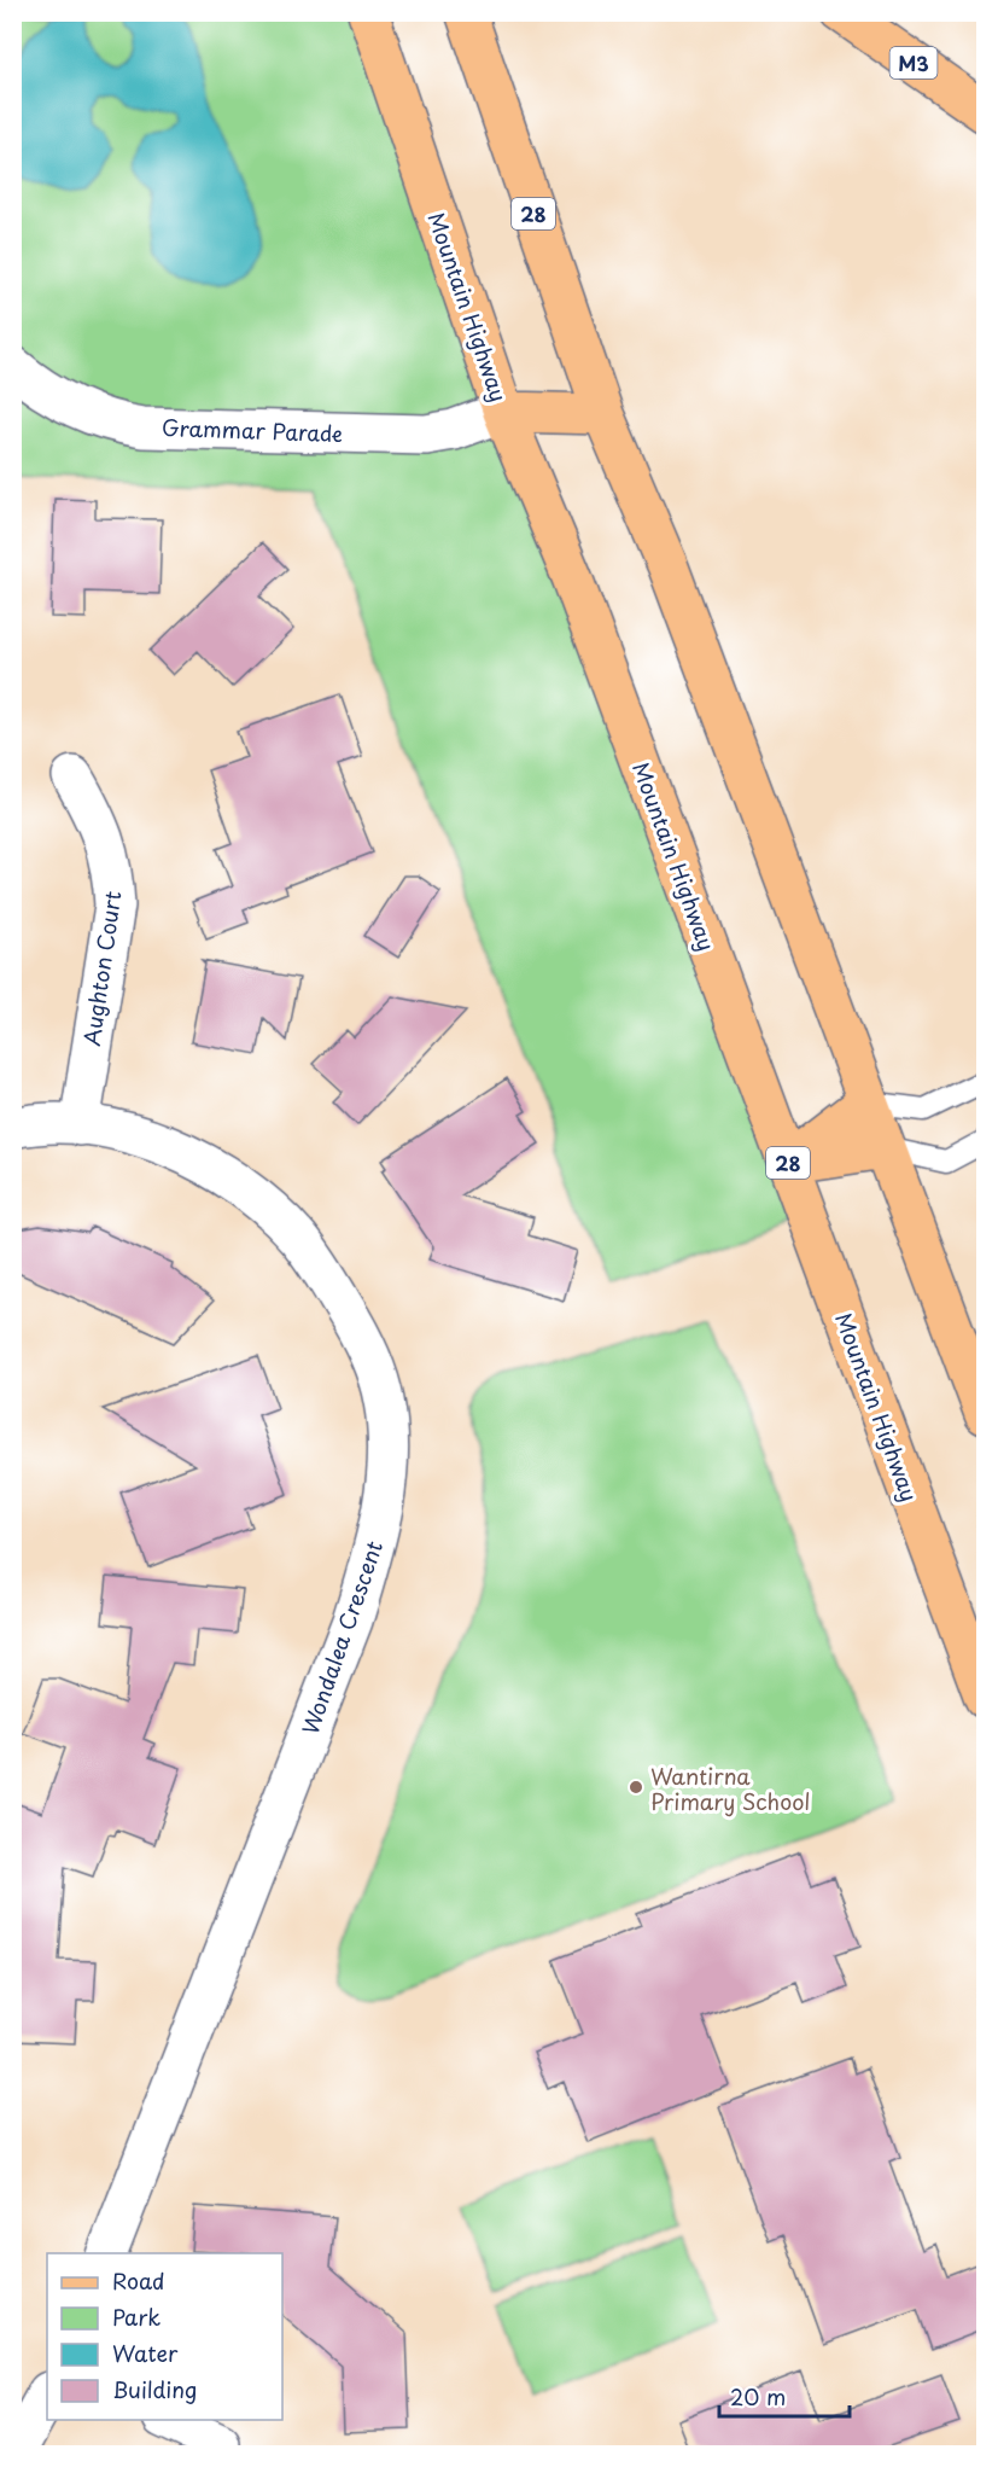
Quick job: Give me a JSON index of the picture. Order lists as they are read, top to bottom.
{
  "streets": {
    "main road": ["M3", "28", "Mountain Highway"],
    "street": ["Grammar Parade", "Aughton Court", "Wondalea Crescent"]
  },
  "crossings": [
    ["Mountain Highway", "Grammar Parade"],
    ["Aughton Court", "Wondalea Crescent"]
  ],
  "places": ["Wantirna Primary School"],
  "legend": [
    "Road",
    "Park",
    "Water",
    "Building"
  ],
  "scale_bar": "20 m"
}
